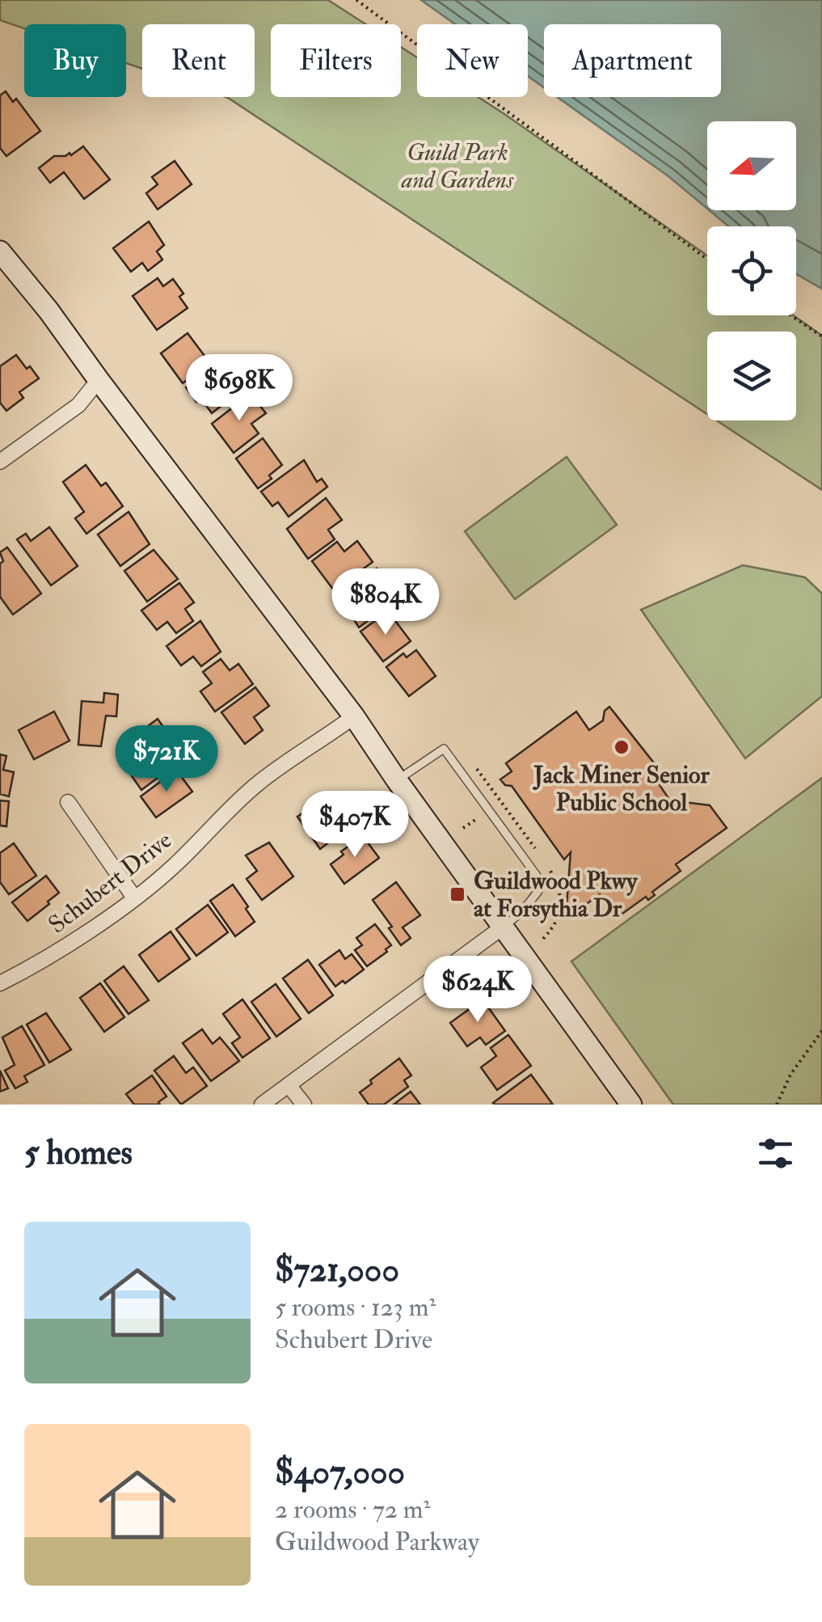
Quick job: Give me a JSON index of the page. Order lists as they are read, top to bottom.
{
  "streets": {
    "street": ["Schubert Drive"]
  },
  "parks": ["Guild Park and Gardens"],
  "places": {
    "other": ["Jack Miner Senior Public School"],
    "transit": ["Guildwood Pkwy at Forsythia Dr"]
  },
  "north": "left",
  "page": {
    "chip": [
      "Buy",
      "Rent",
      "Filters",
      "New",
      "Apartment"
    ],
    "price": [
      "$698K",
      "$804K",
      "$721K",
      "$407K",
      "$624K"
    ],
    "heading": "5 homes",
    "list": [
      {
        "name": "$721,000",
        "note": "5 rooms · 123 m² · Schubert Drive"
      },
      {
        "name": "$407,000",
        "note": "2 rooms · 72 m² · Guildwood Parkway"
      }
    ]
  }
}
